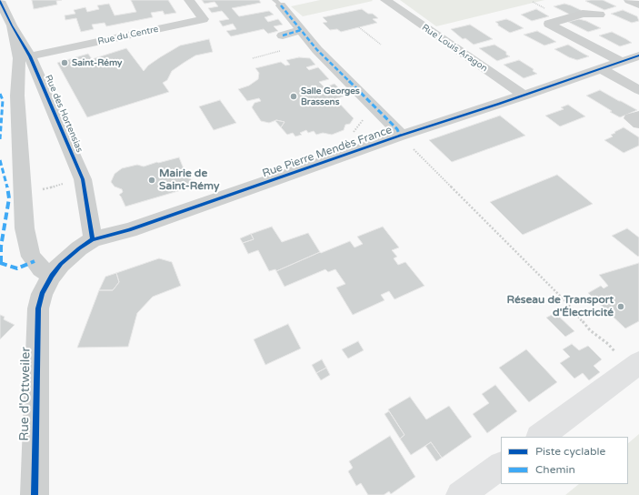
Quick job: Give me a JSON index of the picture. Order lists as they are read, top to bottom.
{
  "streets": {
    "street": [
      "Rue du Centre",
      "Rue Louis Aragon",
      "Rue des Hortensias",
      "Rue Pierre Mendès France",
      "Rue d'Ottweiler"
    ]
  },
  "crossings": [
    ["Rue du Centre", "Rue des Hortensias"],
    ["Rue Louis Aragon", "Rue Pierre Mendès France"],
    ["Rue des Hortensias", "Rue Pierre Mendès France"],
    ["Rue Pierre Mendès France", "Rue d'Ottweiler"]
  ],
  "places": [
    "Saint-Rémy",
    "Salle Georges Brassens",
    "Mairie de Saint-Rémy",
    "Réseau de Transport d'Électricité"
  ],
  "legend": ["Piste cyclable", "Chemin"]
}
